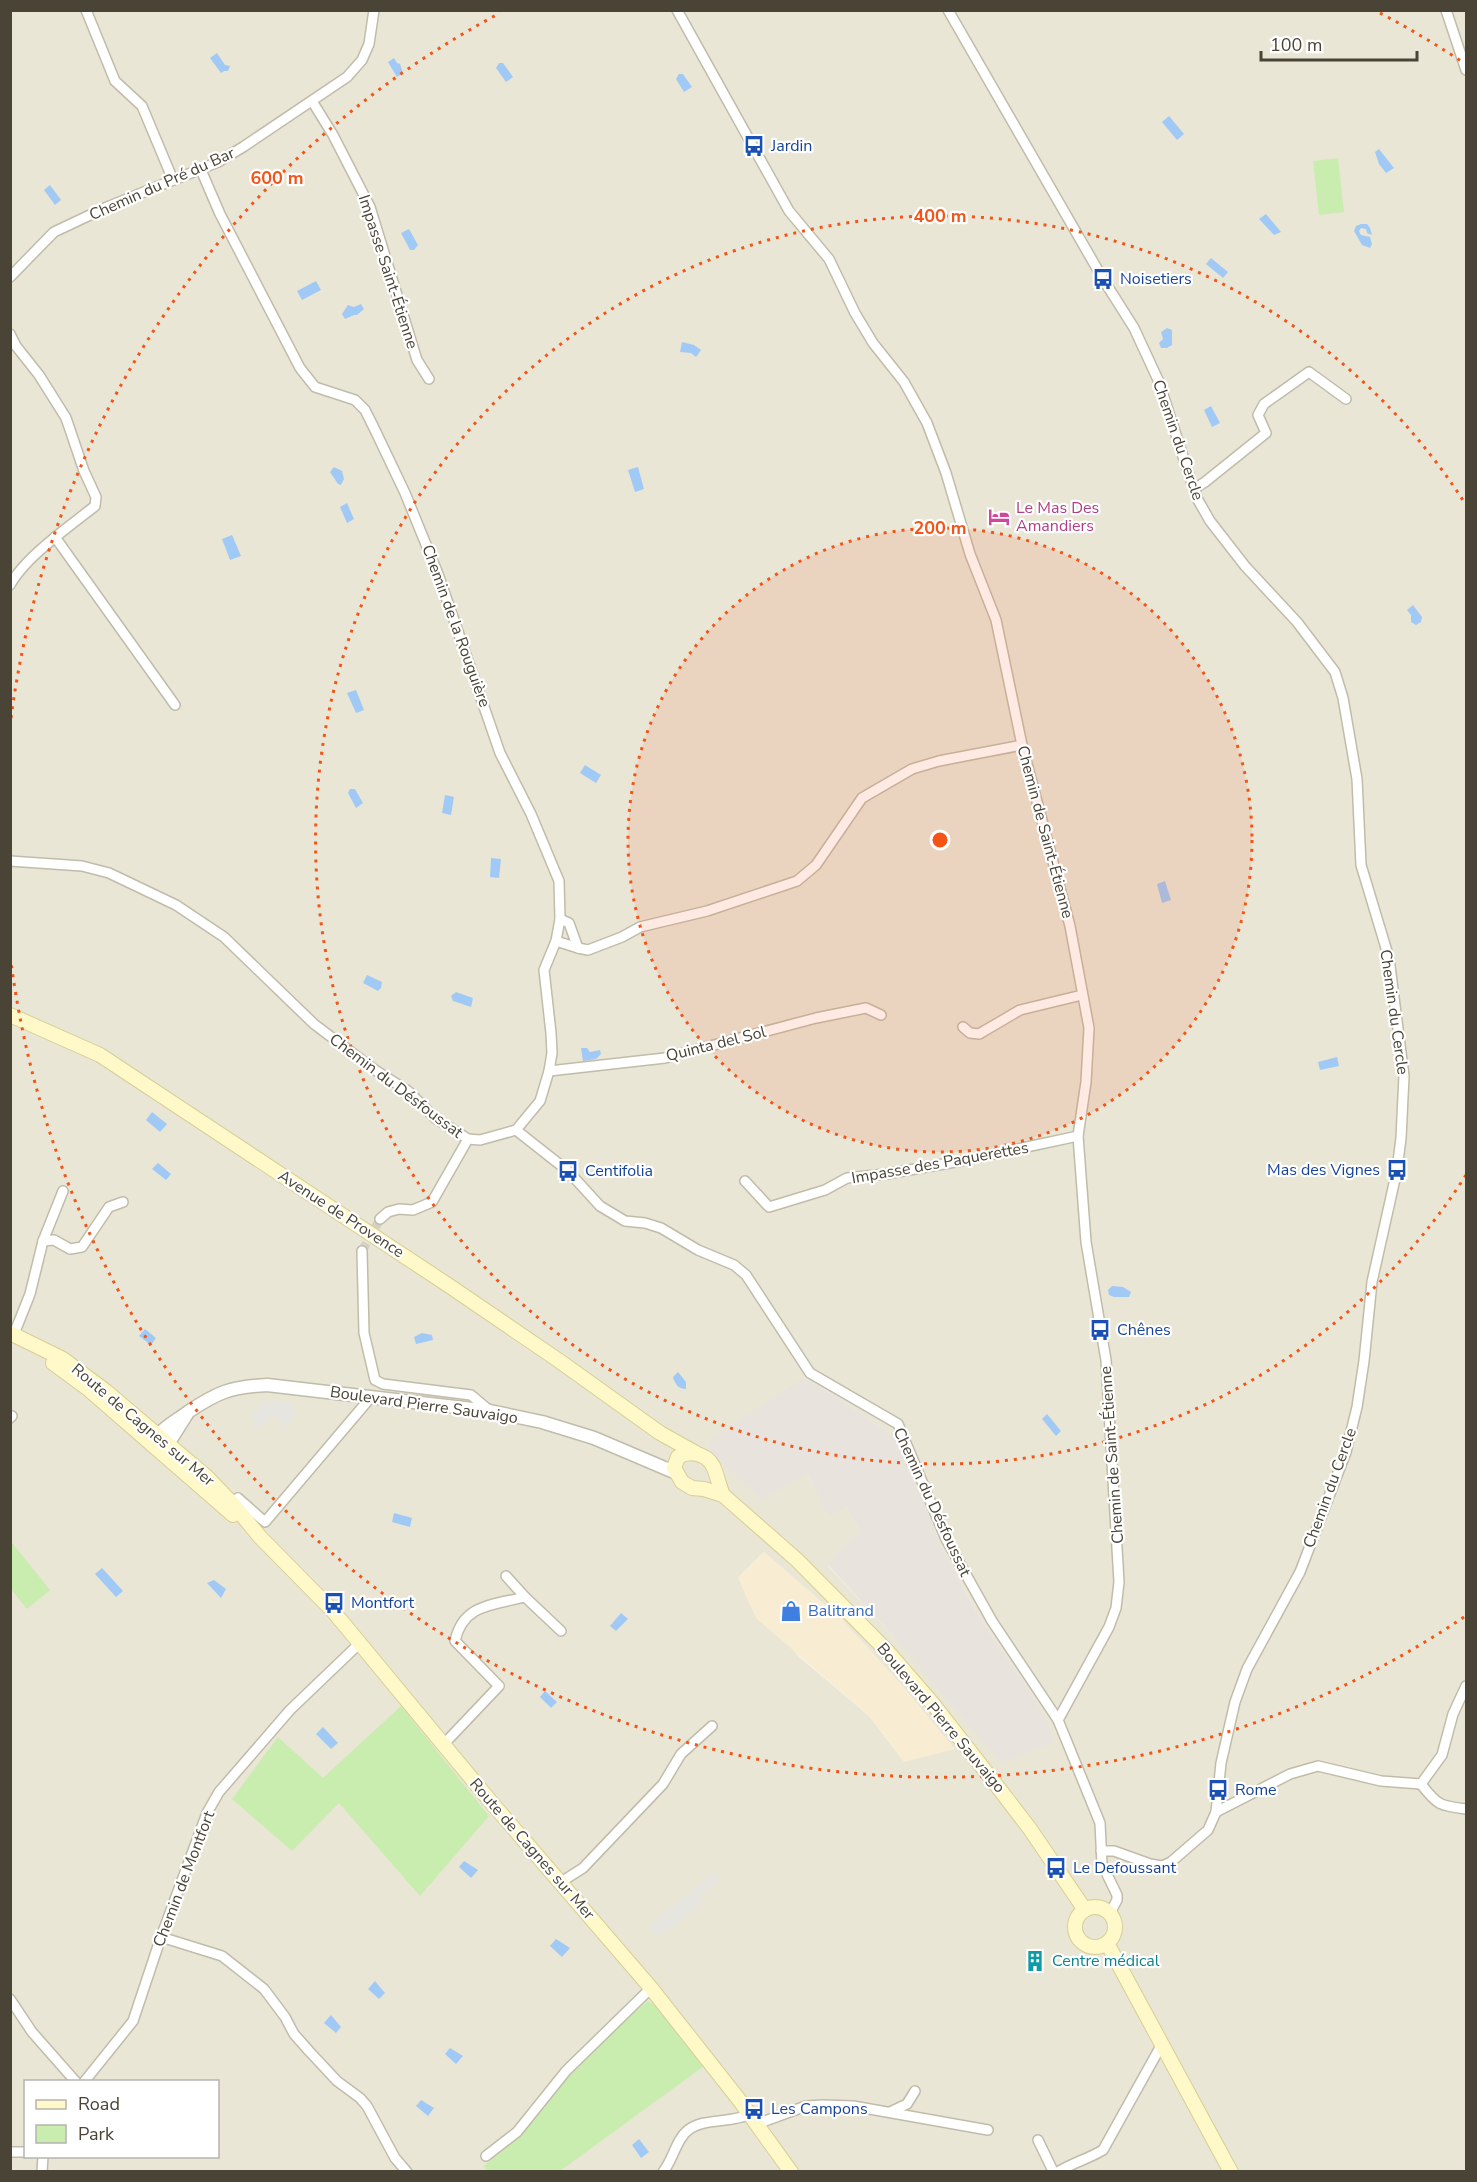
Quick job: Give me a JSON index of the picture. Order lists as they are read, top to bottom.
{
  "streets": {
    "main road": ["Avenue de Provence", "Boulevard Pierre Sauvaigo", "Route de Cagnes sur Mer"],
    "street": [
      "Chemin du Pré du Bar",
      "Impasse Saint-Étienne",
      "Chemin du Cercle",
      "Chemin de la Rouguière",
      "Chemin de Saint-Étienne",
      "Quinta del Sol",
      "Chemin du Désfoussat",
      "Impasse des Paquerettes",
      "Chemin de Montfort"
    ]
  },
  "crossings": [
    ["Chemin du Pré du Bar", "Impasse Saint-Étienne"],
    ["Chemin du Pré du Bar", "Chemin de la Rouguière"],
    ["Chemin du Cercle", "Chemin du Désfoussat"],
    ["Chemin de la Rouguière", "Quinta del Sol"],
    ["Chemin de la Rouguière", "Chemin du Désfoussat"],
    ["Chemin de Saint-Étienne", "Chemin du Désfoussat"],
    ["Chemin de Saint-Étienne", "Impasse des Paquerettes"],
    ["Chemin du Désfoussat", "Boulevard Pierre Sauvaigo"],
    ["Avenue de Provence", "Boulevard Pierre Sauvaigo"],
    ["Boulevard Pierre Sauvaigo", "Route de Cagnes sur Mer"],
    ["Route de Cagnes sur Mer", "Chemin de Montfort"]
  ],
  "places": {
    "bus stop": [
      "Jardin",
      "Noisetiers",
      "Mas des Vignes",
      "Centifolia",
      "Chênes",
      "Montfort",
      "Rome",
      "Le Defoussant",
      "Les Campons"
    ],
    "hotel": ["Le Mas Des Amandiers"],
    "shop": ["Balitrand"],
    "building": ["Centre médical"]
  },
  "legend": ["Road", "Park"],
  "scale_bar": "100 m",
  "rings": ["600 m", "400 m", "200 m"]
}
